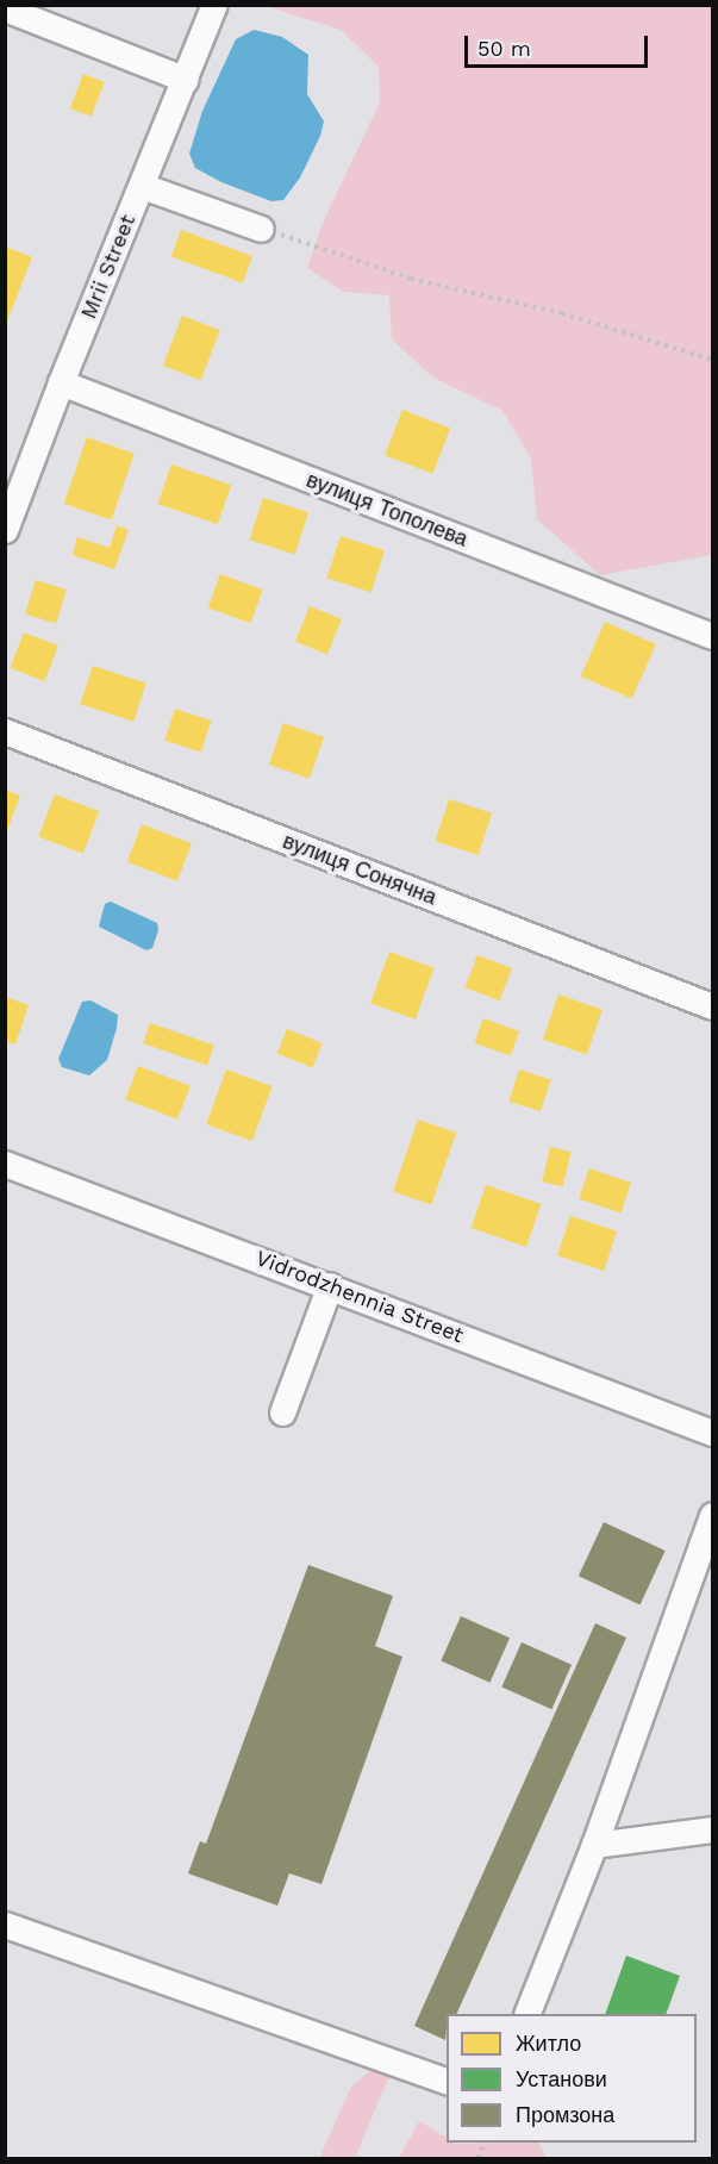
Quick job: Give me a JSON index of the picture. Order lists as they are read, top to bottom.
{
  "streets": {
    "street": [
      "Mrii Street",
      "вулиця Тополева",
      "вулиця Сонячна",
      "Vidrodzhennia Street"
    ]
  },
  "crossings": [
    ["Mrii Street", "вулиця Тополева"]
  ],
  "legend": ["Житло", "Установи", "Промзона"],
  "scale_bar": "50 m"
}
